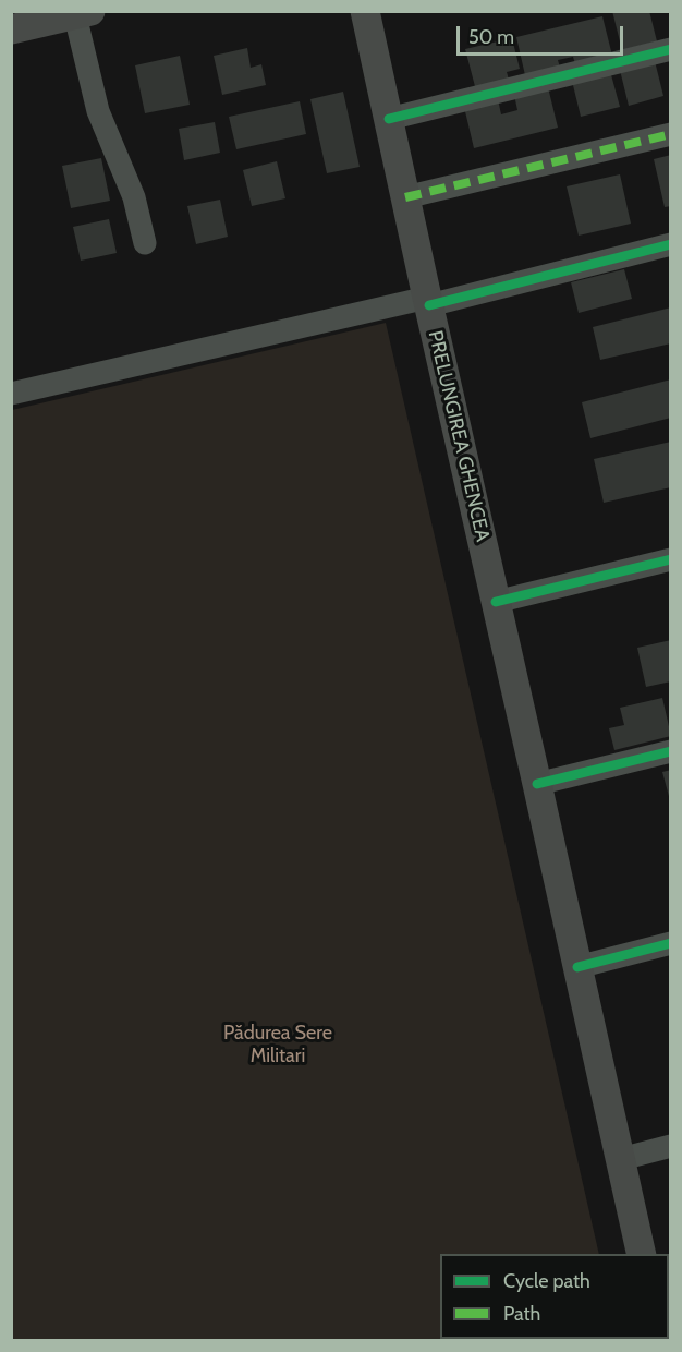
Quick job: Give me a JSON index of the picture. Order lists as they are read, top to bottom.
{
  "streets": {
    "main road": ["PRELUNGIREA GHENCEA"]
  },
  "parks": ["Pădurea Sere Militari"],
  "legend": ["Cycle path", "Path"],
  "scale_bar": "50 m"
}
